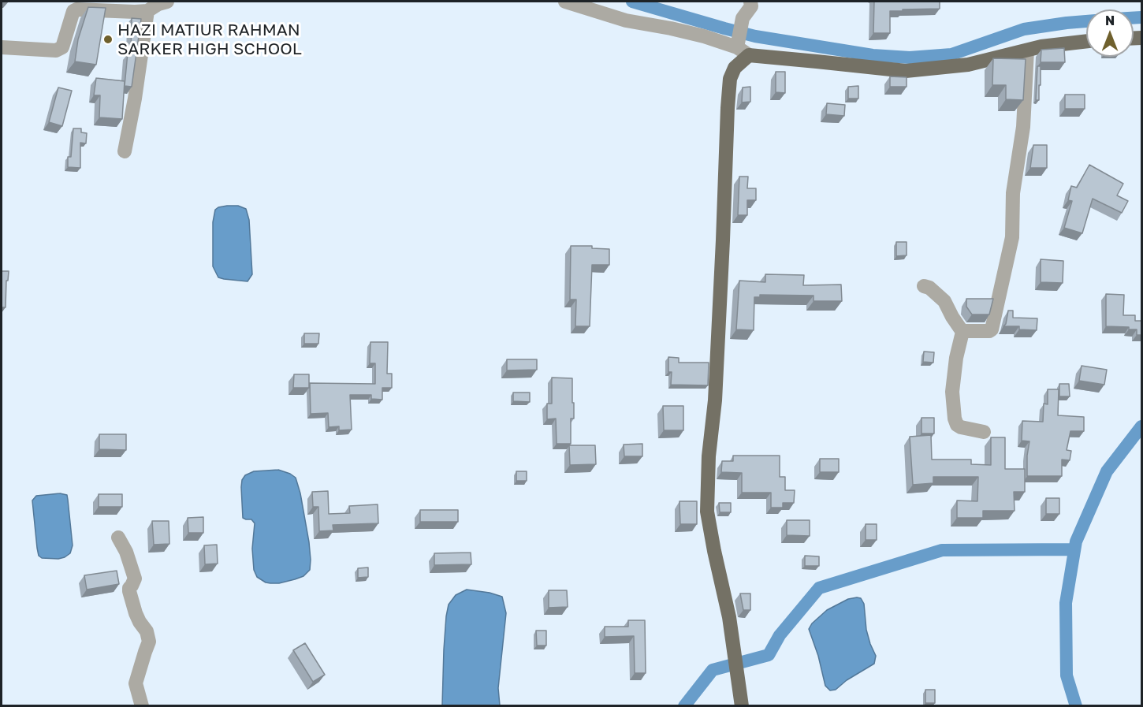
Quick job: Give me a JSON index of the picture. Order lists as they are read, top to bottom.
{
  "places": ["HAZI MATIUR RAHMAN SARKER HIGH SCHOOL"],
  "north": "top"
}
